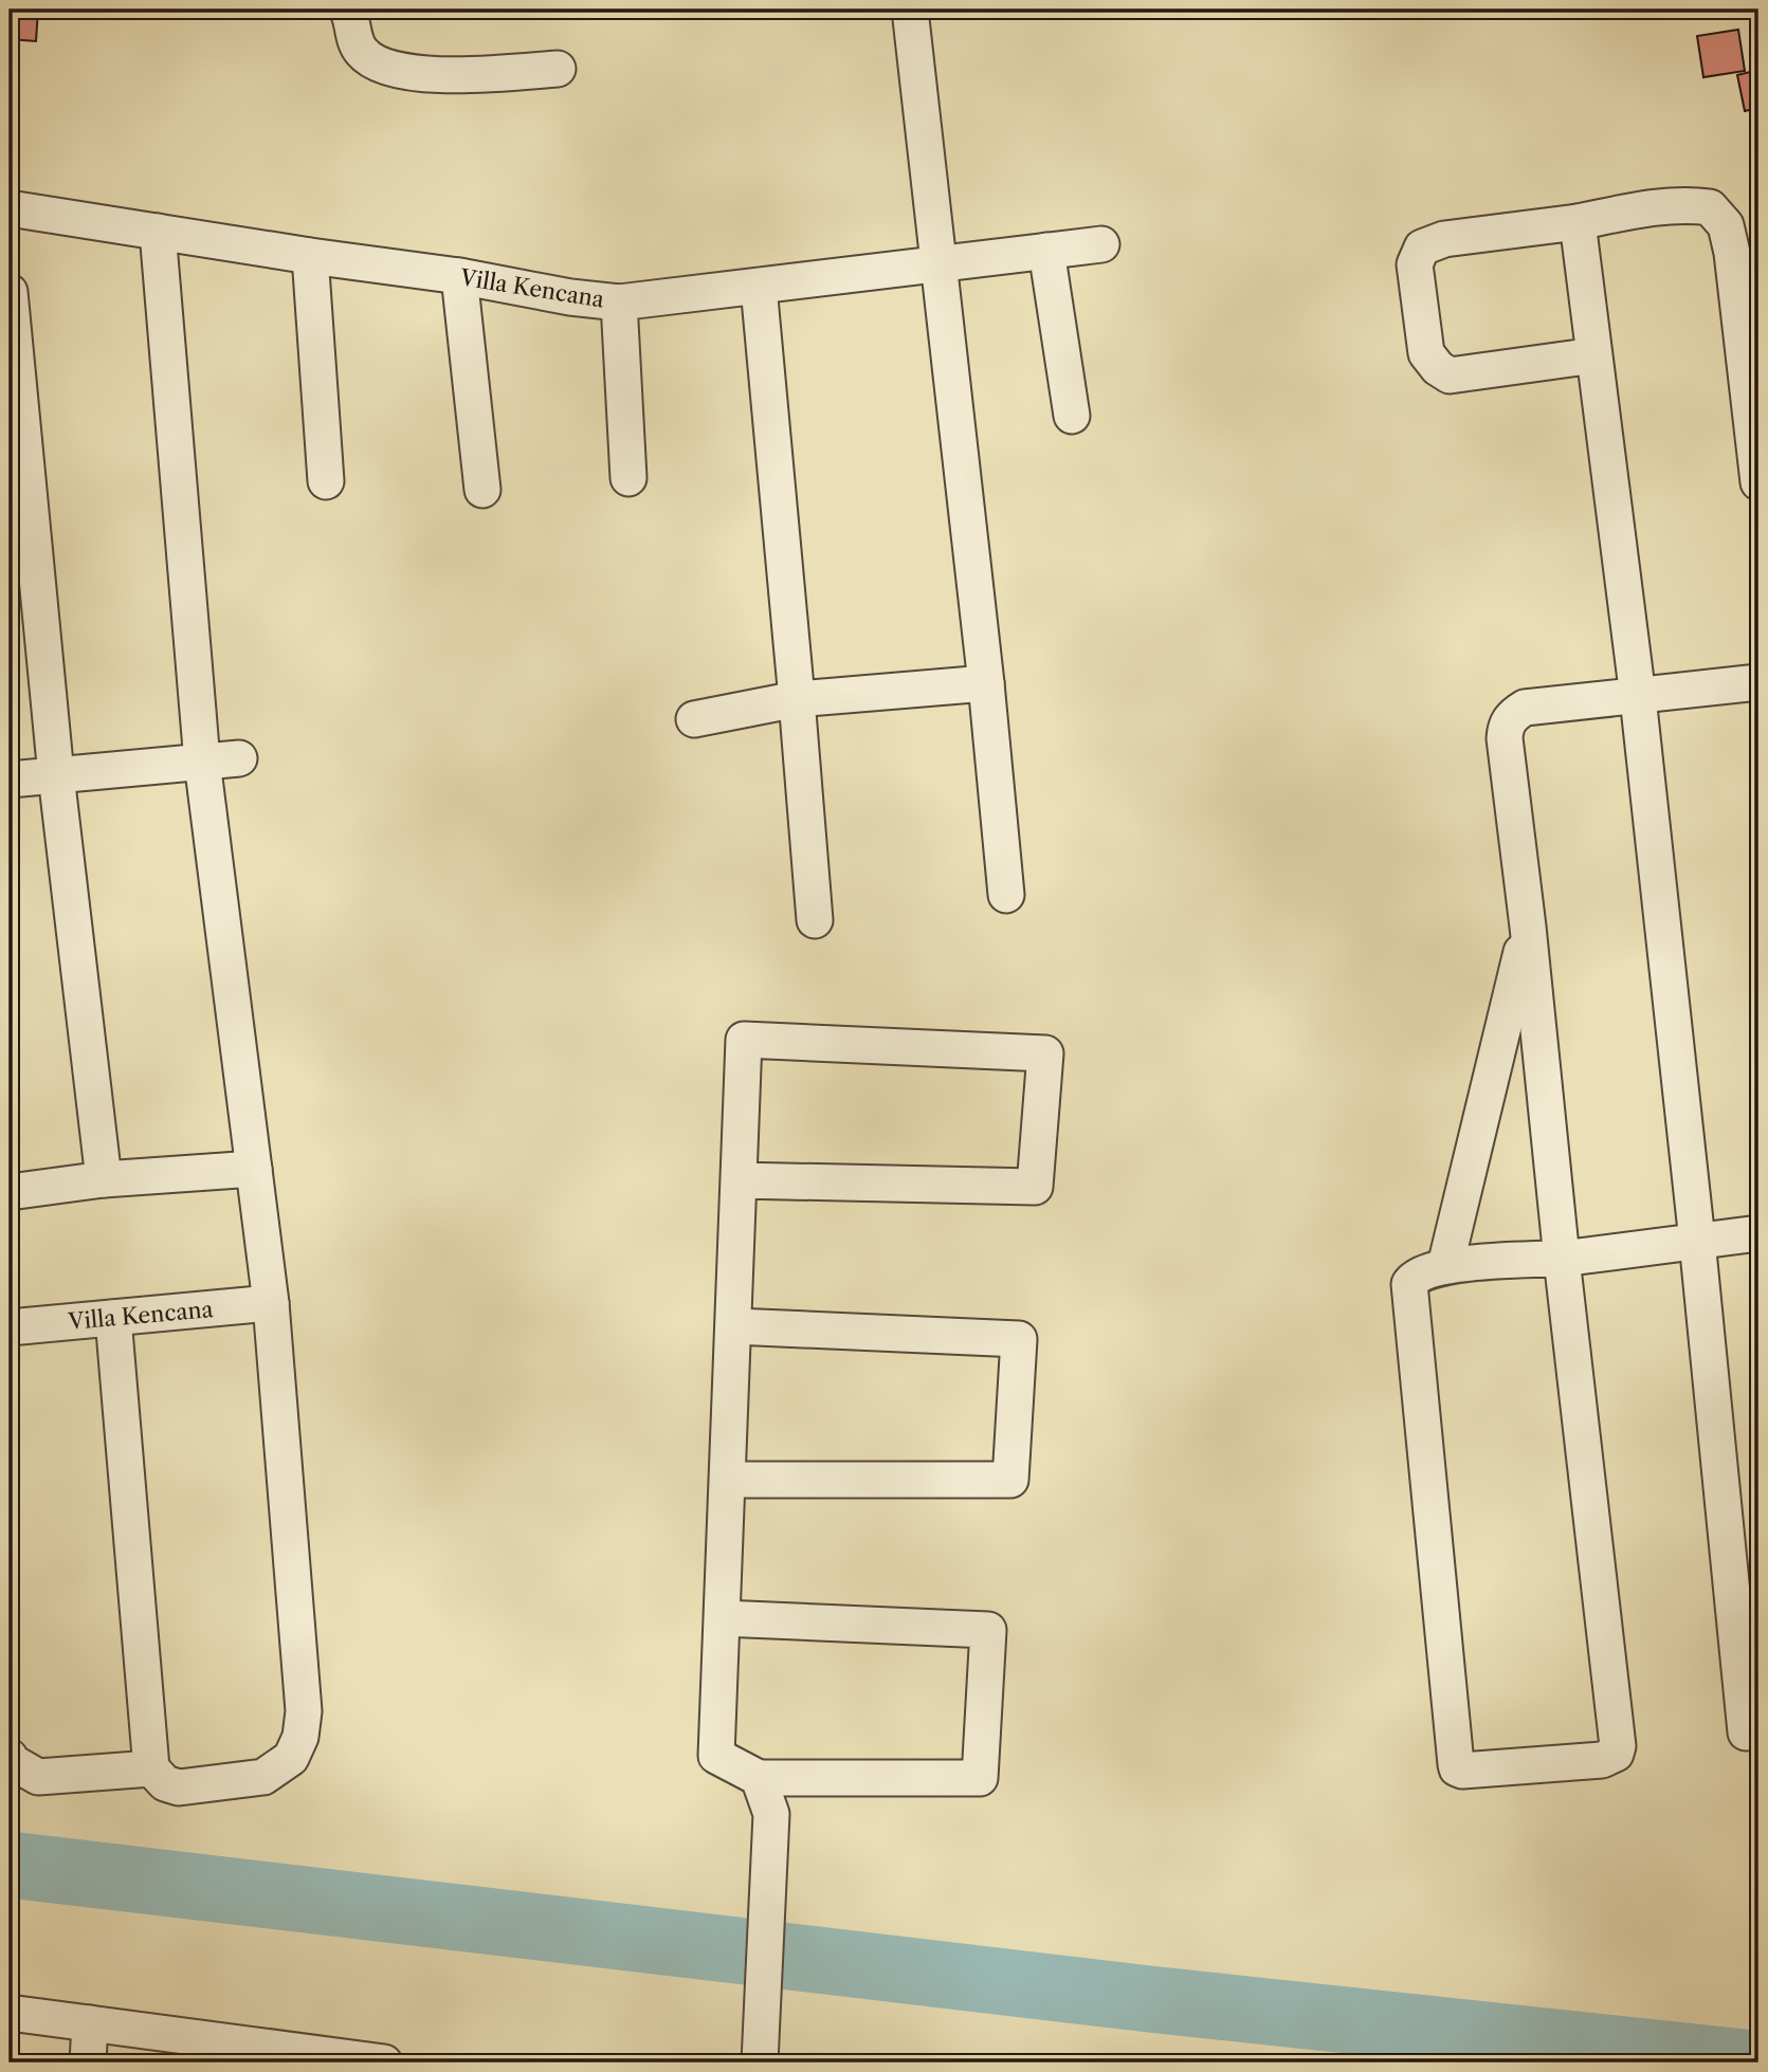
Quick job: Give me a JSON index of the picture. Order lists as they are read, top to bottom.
{
  "streets": {
    "street": ["Villa Kencana"]
  }
}
